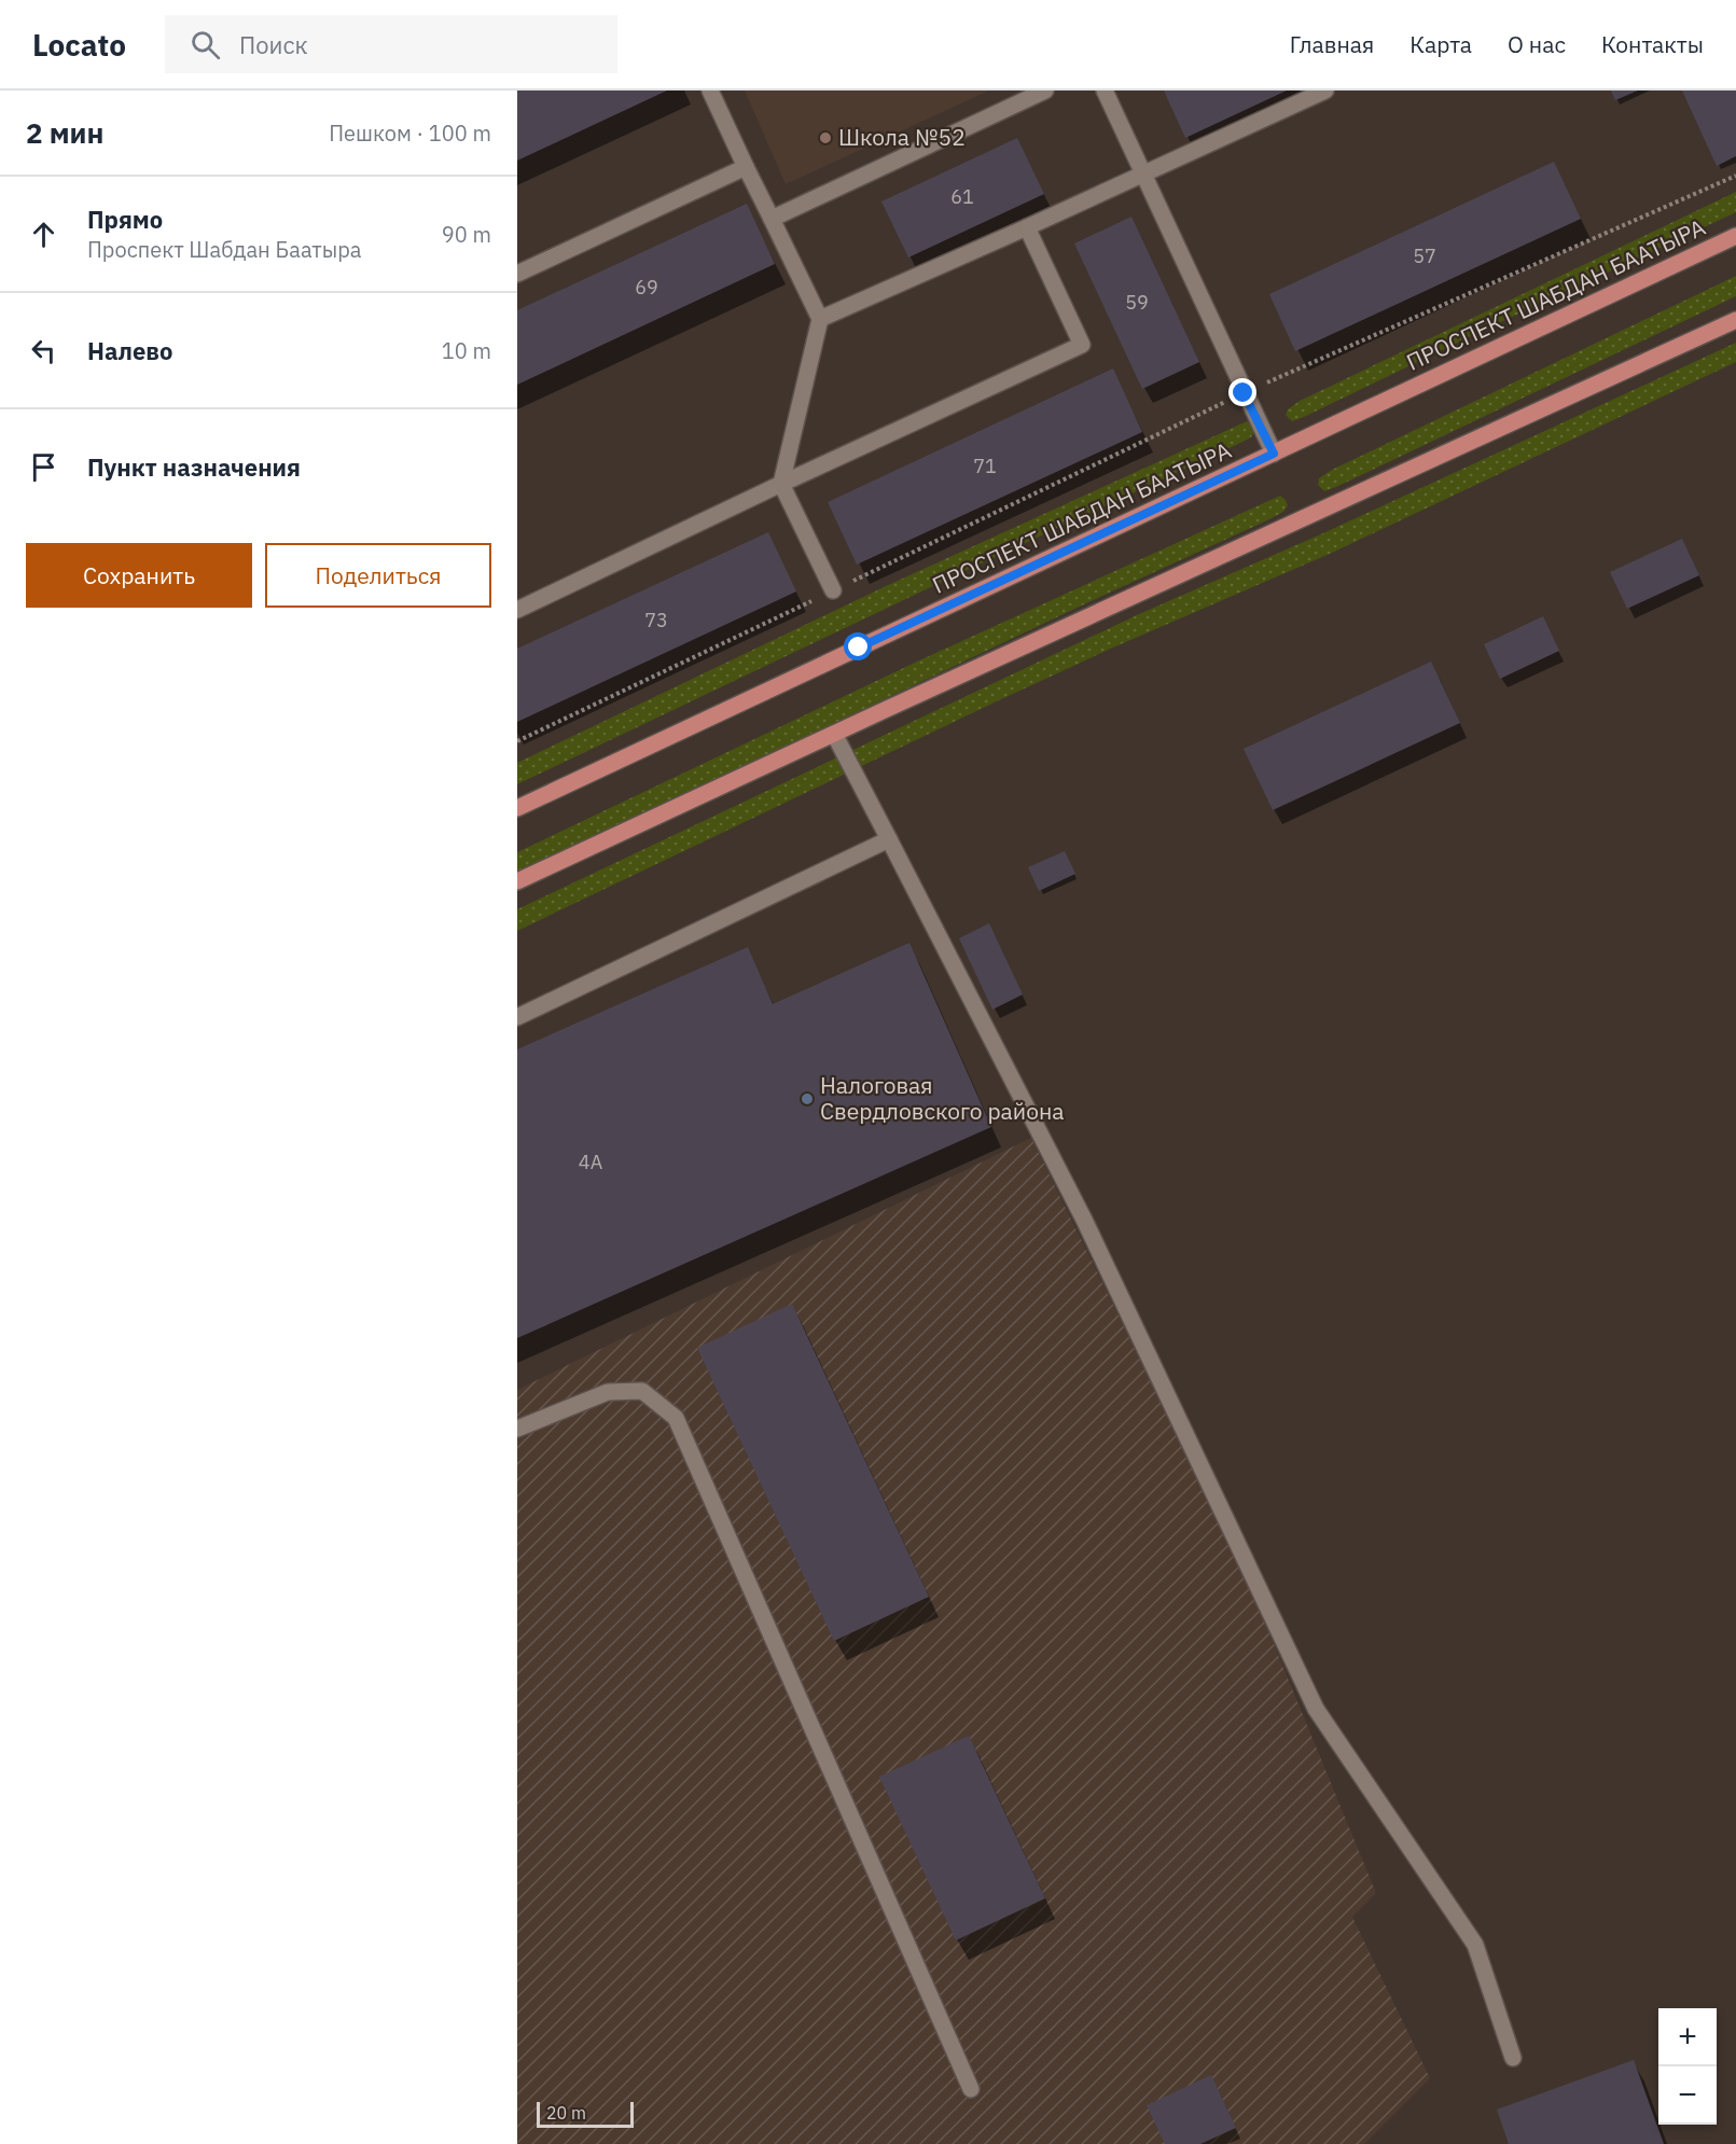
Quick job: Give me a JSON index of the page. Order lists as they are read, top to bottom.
{
  "streets": {
    "main road": ["ПРОСПЕКТ ШАБДАН БААТЫРА"]
  },
  "places": ["Школа №52", "Налоговая Свердловского района"],
  "house_numbers": [
    "61",
    "57",
    "69",
    "59",
    "71",
    "73",
    "4А"
  ],
  "scale_bar": "20 m",
  "page": {
    "header": "Locato",
    "search": "Поиск",
    "nav": [
      "Главная",
      "Карта",
      "О нас",
      "Контакты"
    ],
    "heading": ["2 мин", "Пешком · 100 m"],
    "list": [
      ["Прямо", "Проспект Шабдан Баатыра", "90 m"],
      ["Налево", "10 m"],
      "Пункт назначения"
    ],
    "buttons": ["Сохранить", "Поделиться"],
    "map_buttons": ["+", "−"],
    "scale": "20 m"
  }
}
